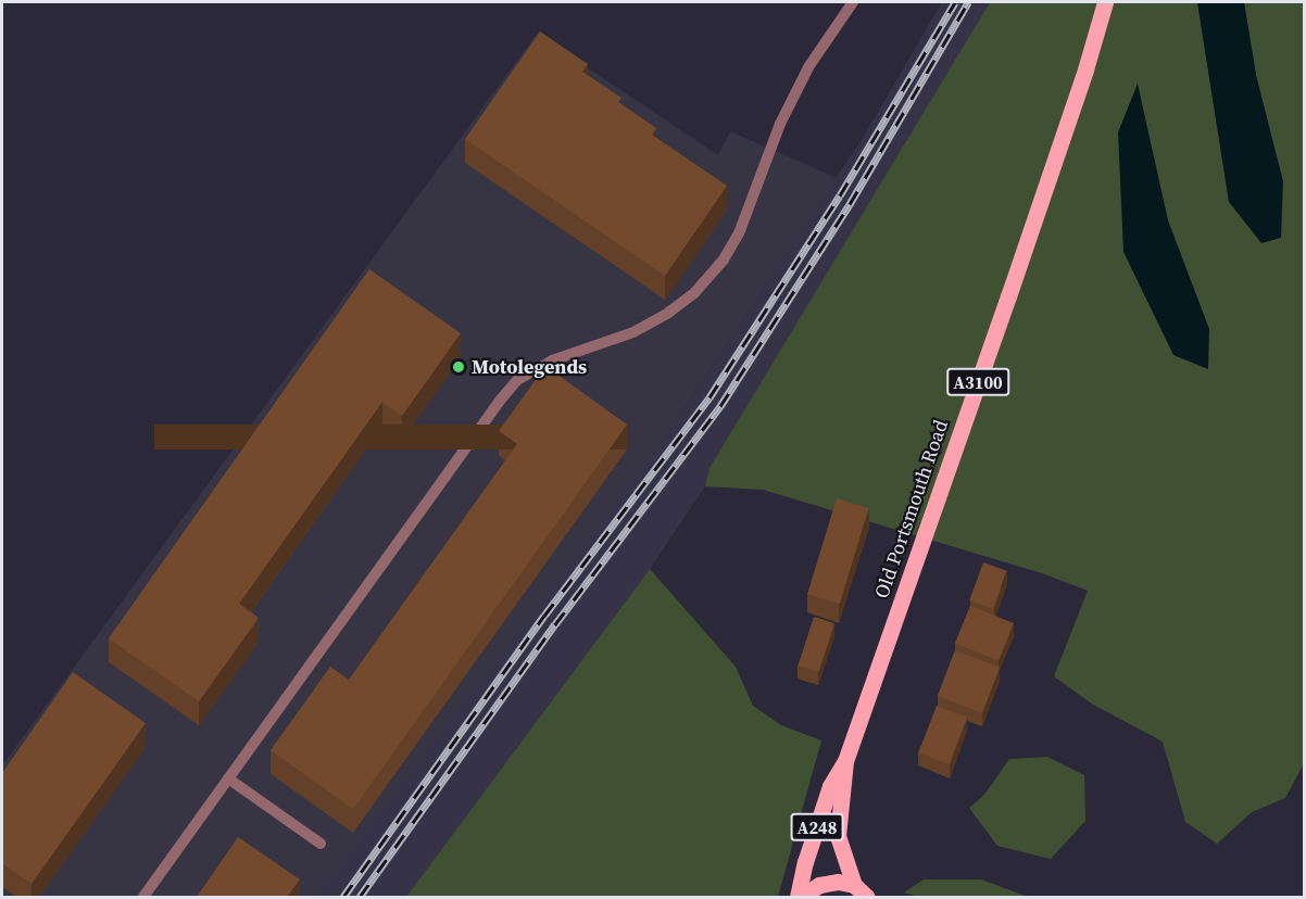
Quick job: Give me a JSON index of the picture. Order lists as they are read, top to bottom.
{
  "streets": {
    "main road": ["A3100", "Old Portsmouth Road", "A248"]
  },
  "crossings": [
    ["Old Portsmouth Road", "A248"]
  ],
  "places": ["Motolegends"]
}
